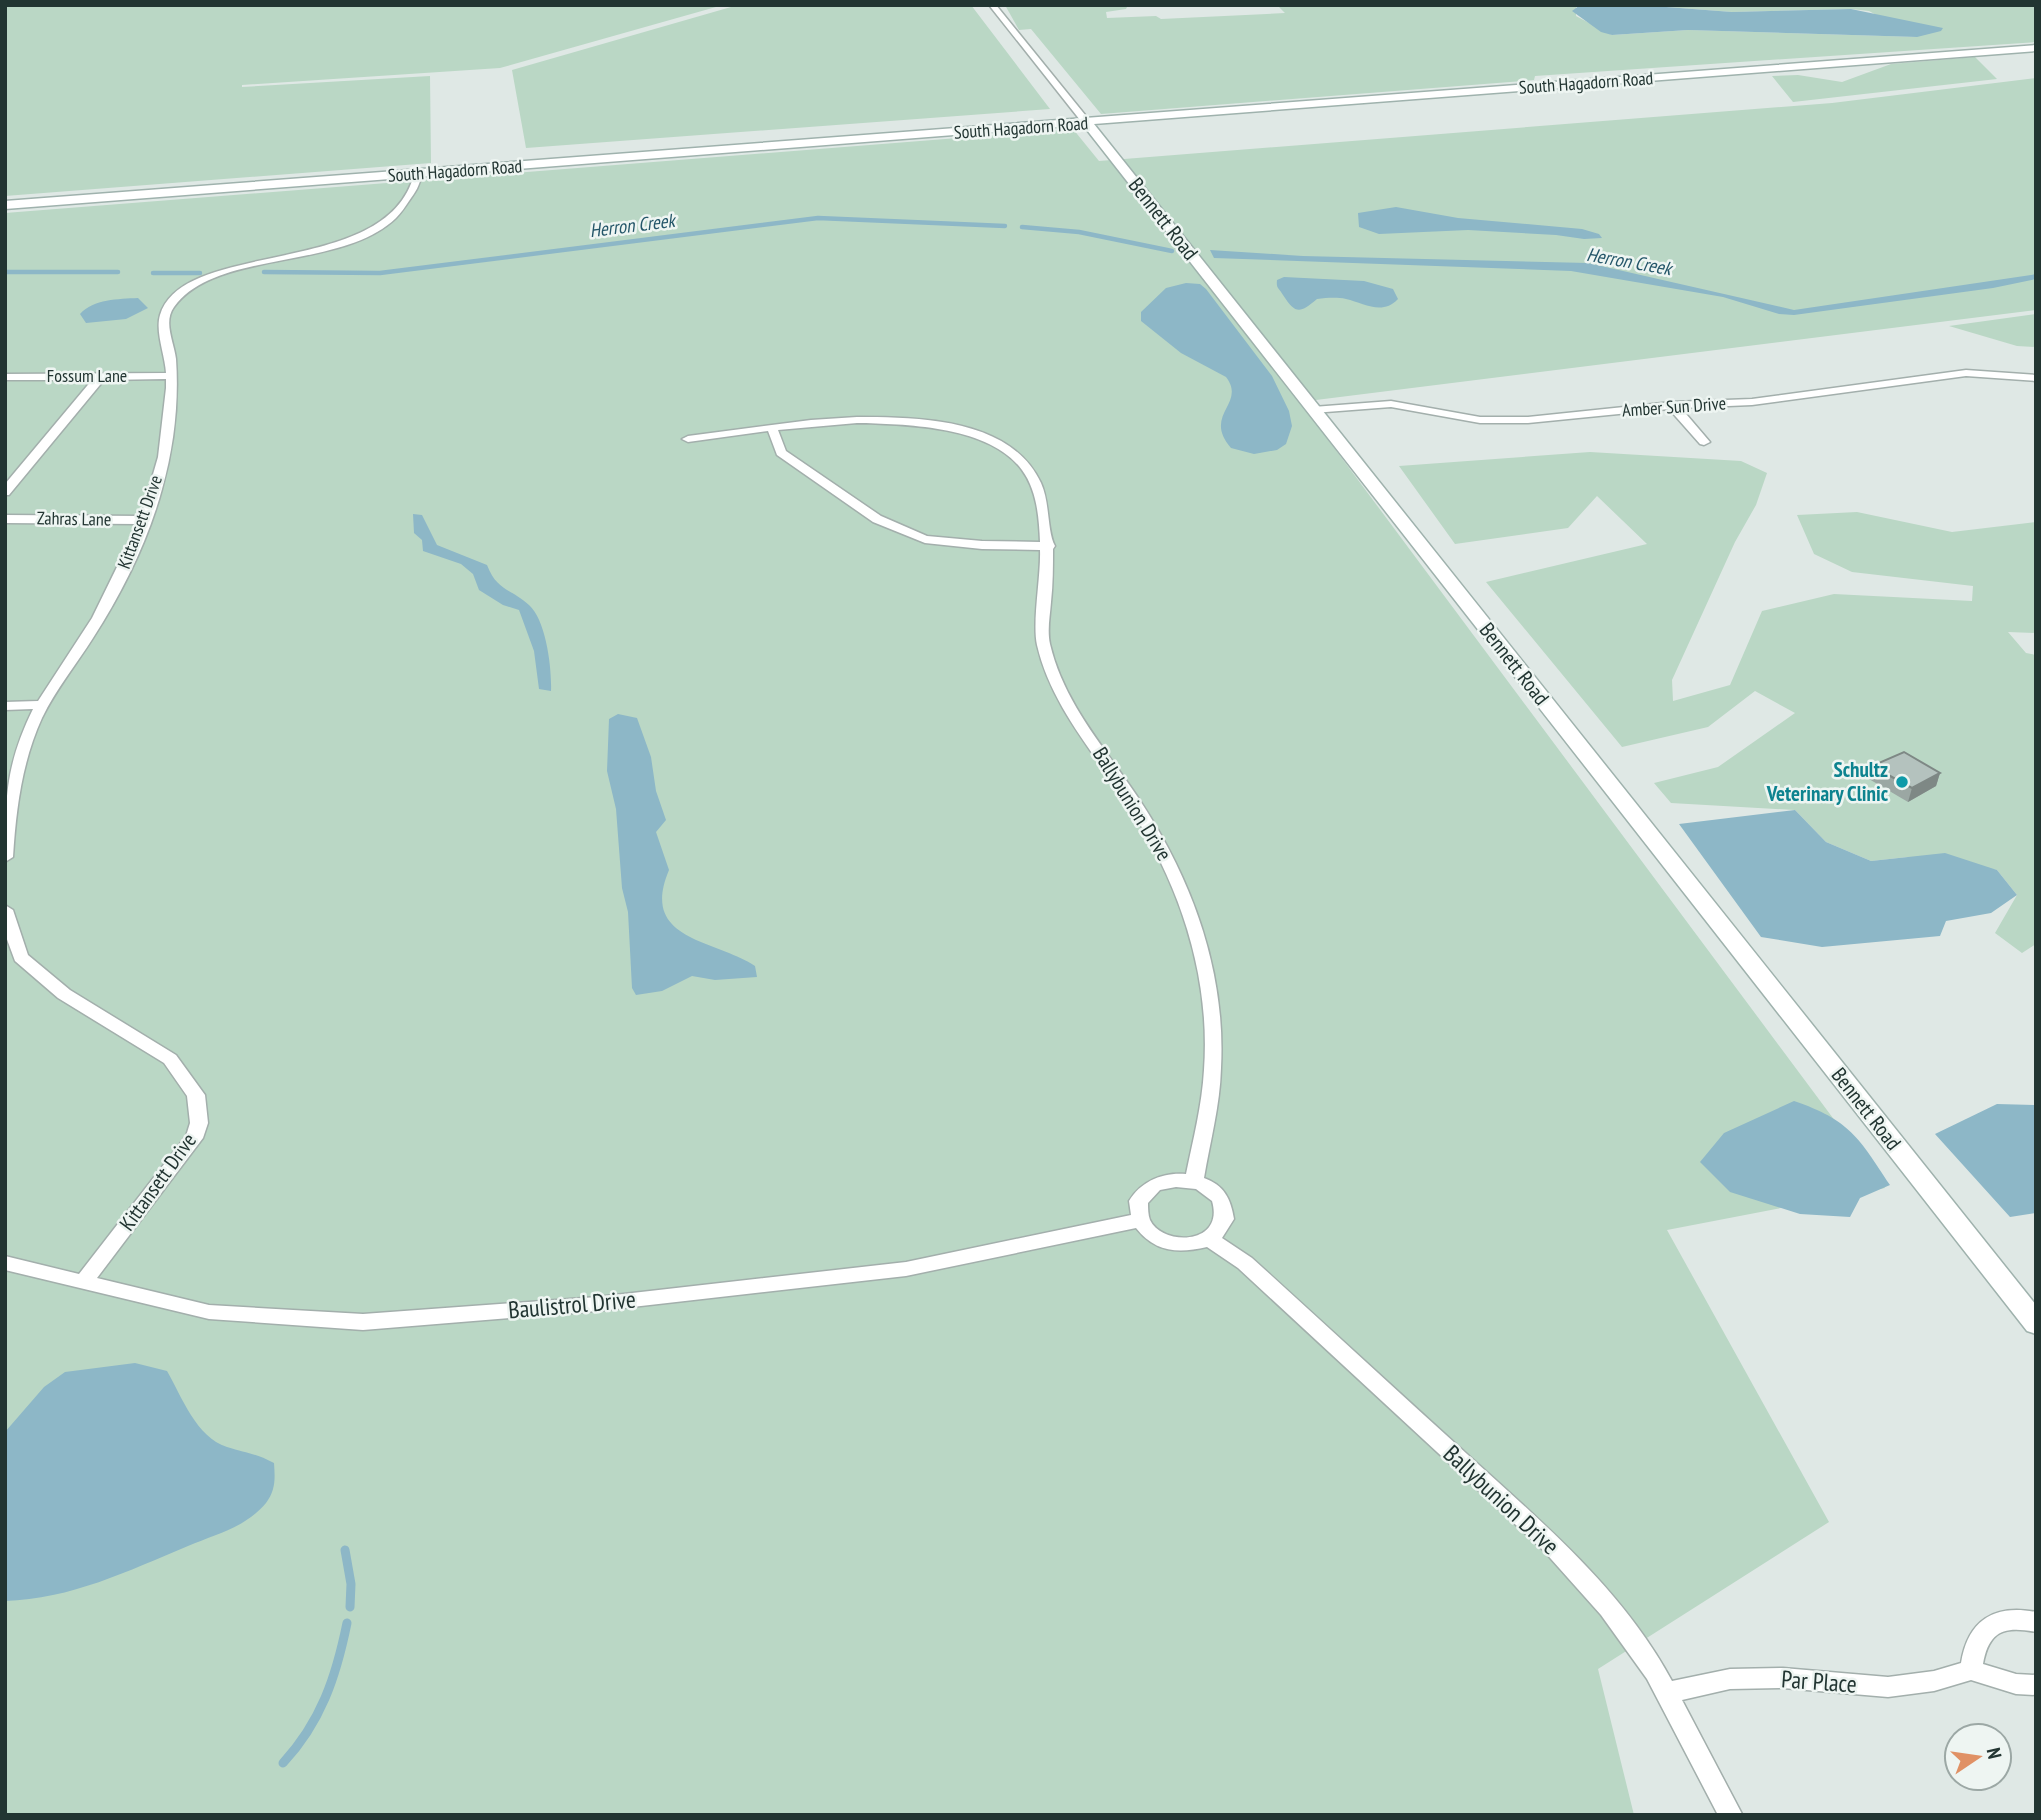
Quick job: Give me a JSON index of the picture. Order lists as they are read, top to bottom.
{
  "streets": {
    "street": [
      "South Hagadorn Road",
      "Bennett Road",
      "Fossum Lane",
      "Amber Sun Drive",
      "Zahras Lane",
      "Kittansett Drive",
      "Ballybunion Drive",
      "Baulistrol Drive",
      "Par Place"
    ]
  },
  "crossings": [
    ["South Hagadorn Road", "Bennett Road"],
    ["South Hagadorn Road", "Kittansett Drive"],
    ["Bennett Road", "Amber Sun Drive"],
    ["Fossum Lane", "Kittansett Drive"],
    ["Zahras Lane", "Kittansett Drive"],
    ["Kittansett Drive", "Baulistrol Drive"],
    ["Ballybunion Drive", "Baulistrol Drive"],
    ["Ballybunion Drive", "Par Place"]
  ],
  "water": ["Herron Creek"],
  "places": ["Schultz Veterinary Clinic"],
  "north": "right"
}
